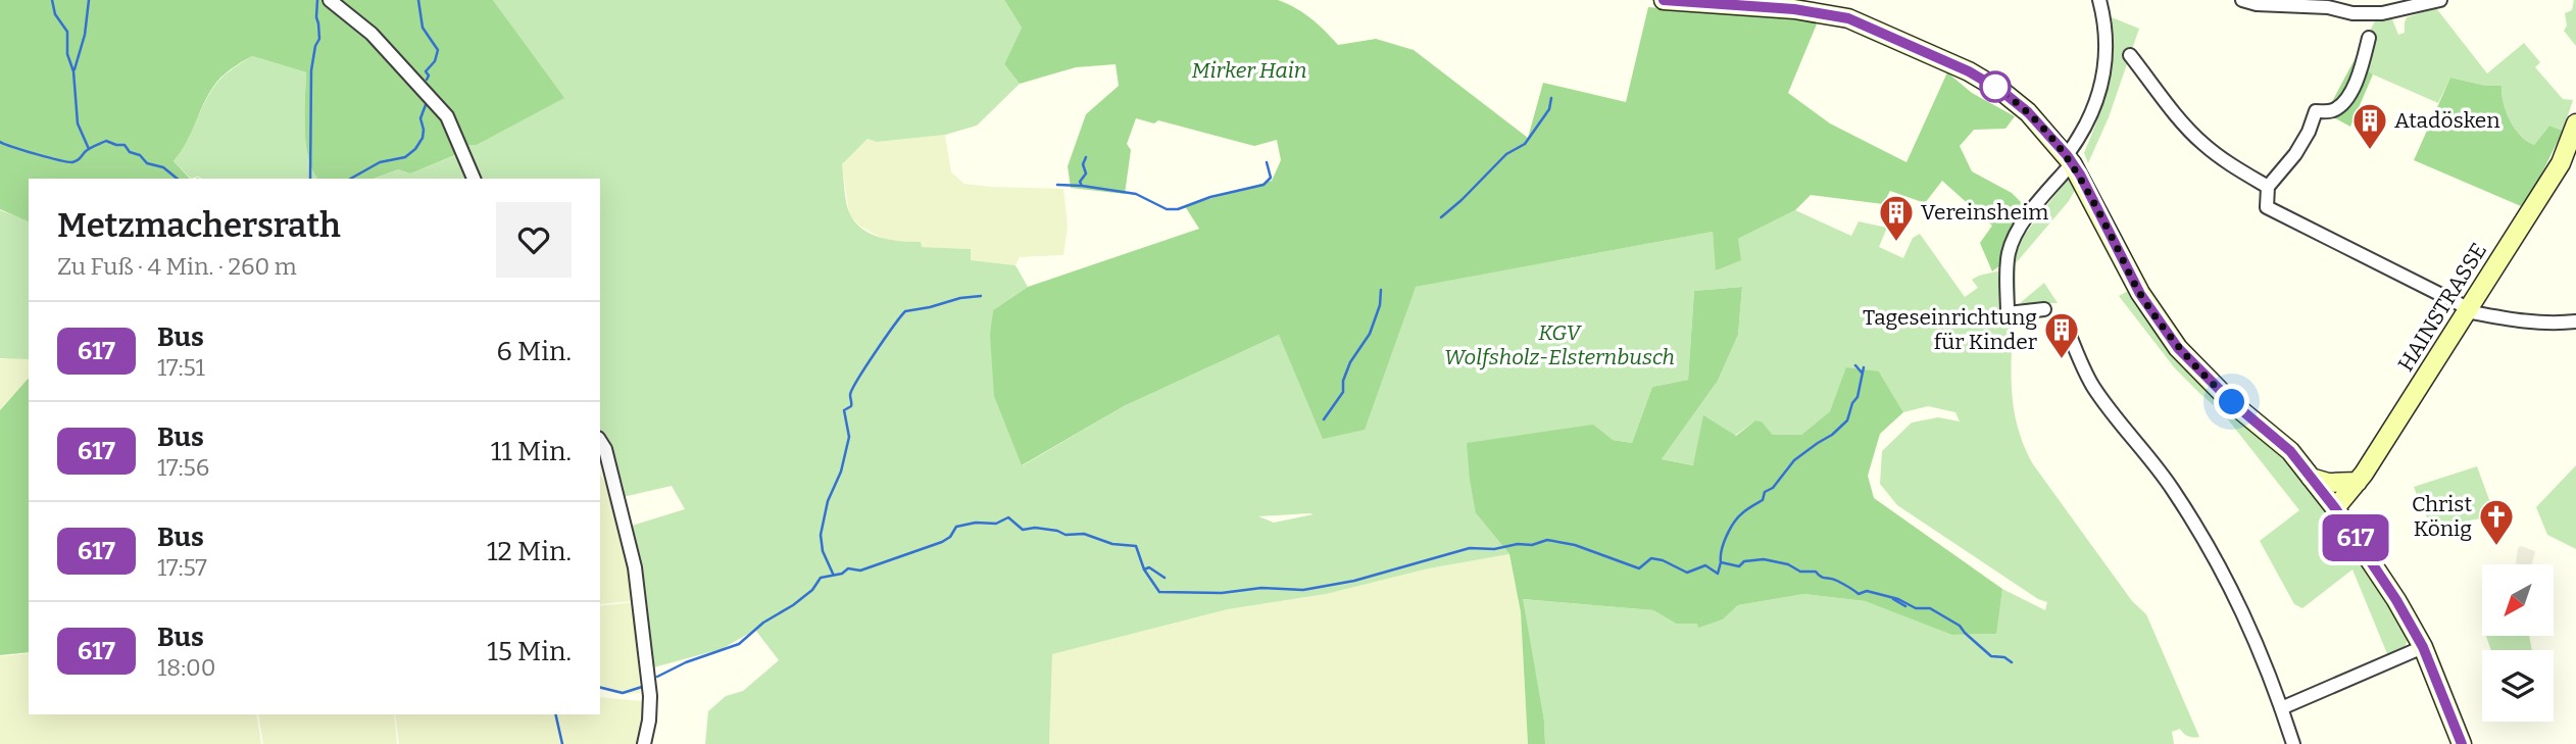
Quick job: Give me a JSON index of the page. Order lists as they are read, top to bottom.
{
  "streets": {
    "street": ["HAINSTRASSE"]
  },
  "parks": ["Mirker Hain", "KGV Wolfsholz-Elsternbusch"],
  "places": {
    "building": ["Atadösken", "Vereinsheim", "Tageseinrichtung für Kinder"],
    "church": ["Christ König"]
  },
  "lines": ["bus line 617"],
  "north": "bottom left",
  "page": {
    "on_map": "617",
    "heading": ["Metzmachersrath", "Zu Fuß · 4 Min. · 260 m"],
    "list": [
      {
        "mark": "617",
        "name": "Bus",
        "note": "17:51",
        "value": "6 Min."
      },
      {
        "mark": "617",
        "name": "Bus",
        "note": "17:56",
        "value": "11 Min."
      },
      {
        "mark": "617",
        "name": "Bus",
        "note": "17:57",
        "value": "12 Min."
      },
      {
        "mark": "617",
        "name": "Bus",
        "note": "18:00",
        "value": "15 Min."
      }
    ]
  }
}
